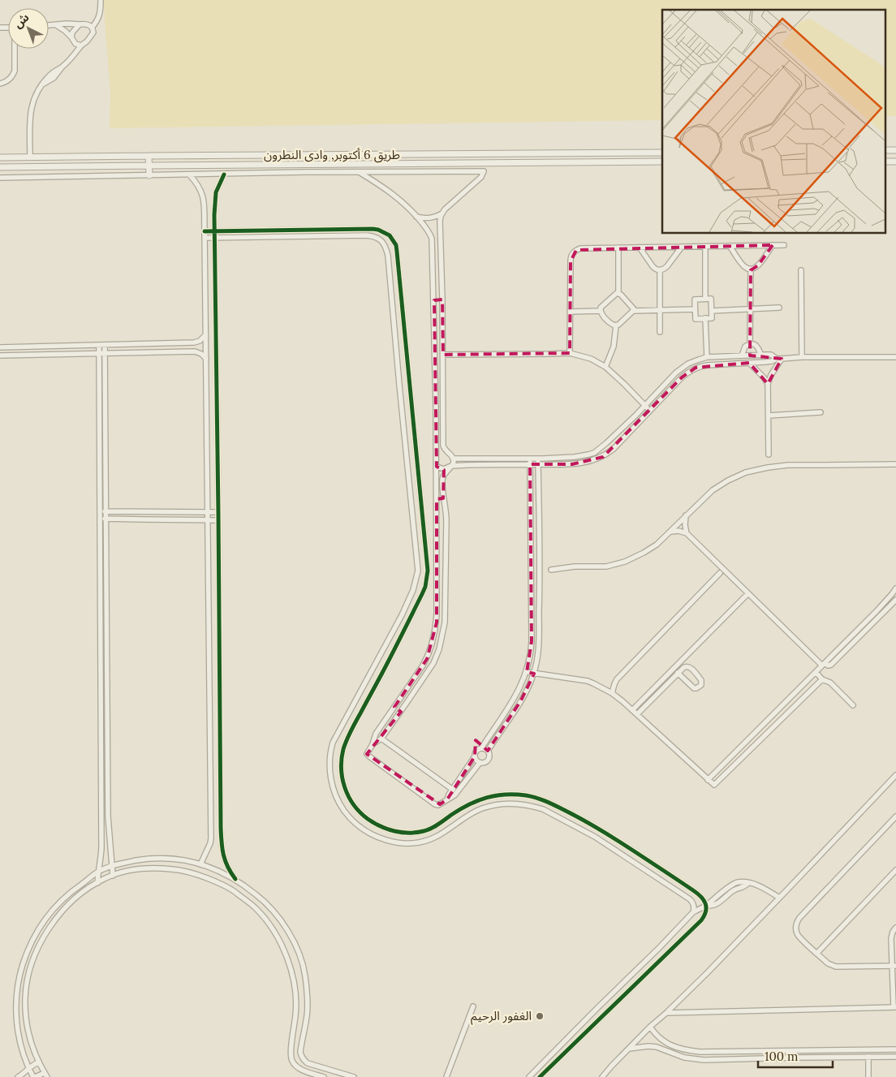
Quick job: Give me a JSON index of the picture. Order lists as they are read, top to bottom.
{
  "streets": {
    "street": ["طريق 6 أكتوبر, وادى النطرون"]
  },
  "places": ["الغفور الرحيم"],
  "scale_bar": "100 m",
  "north": "top left"
}
